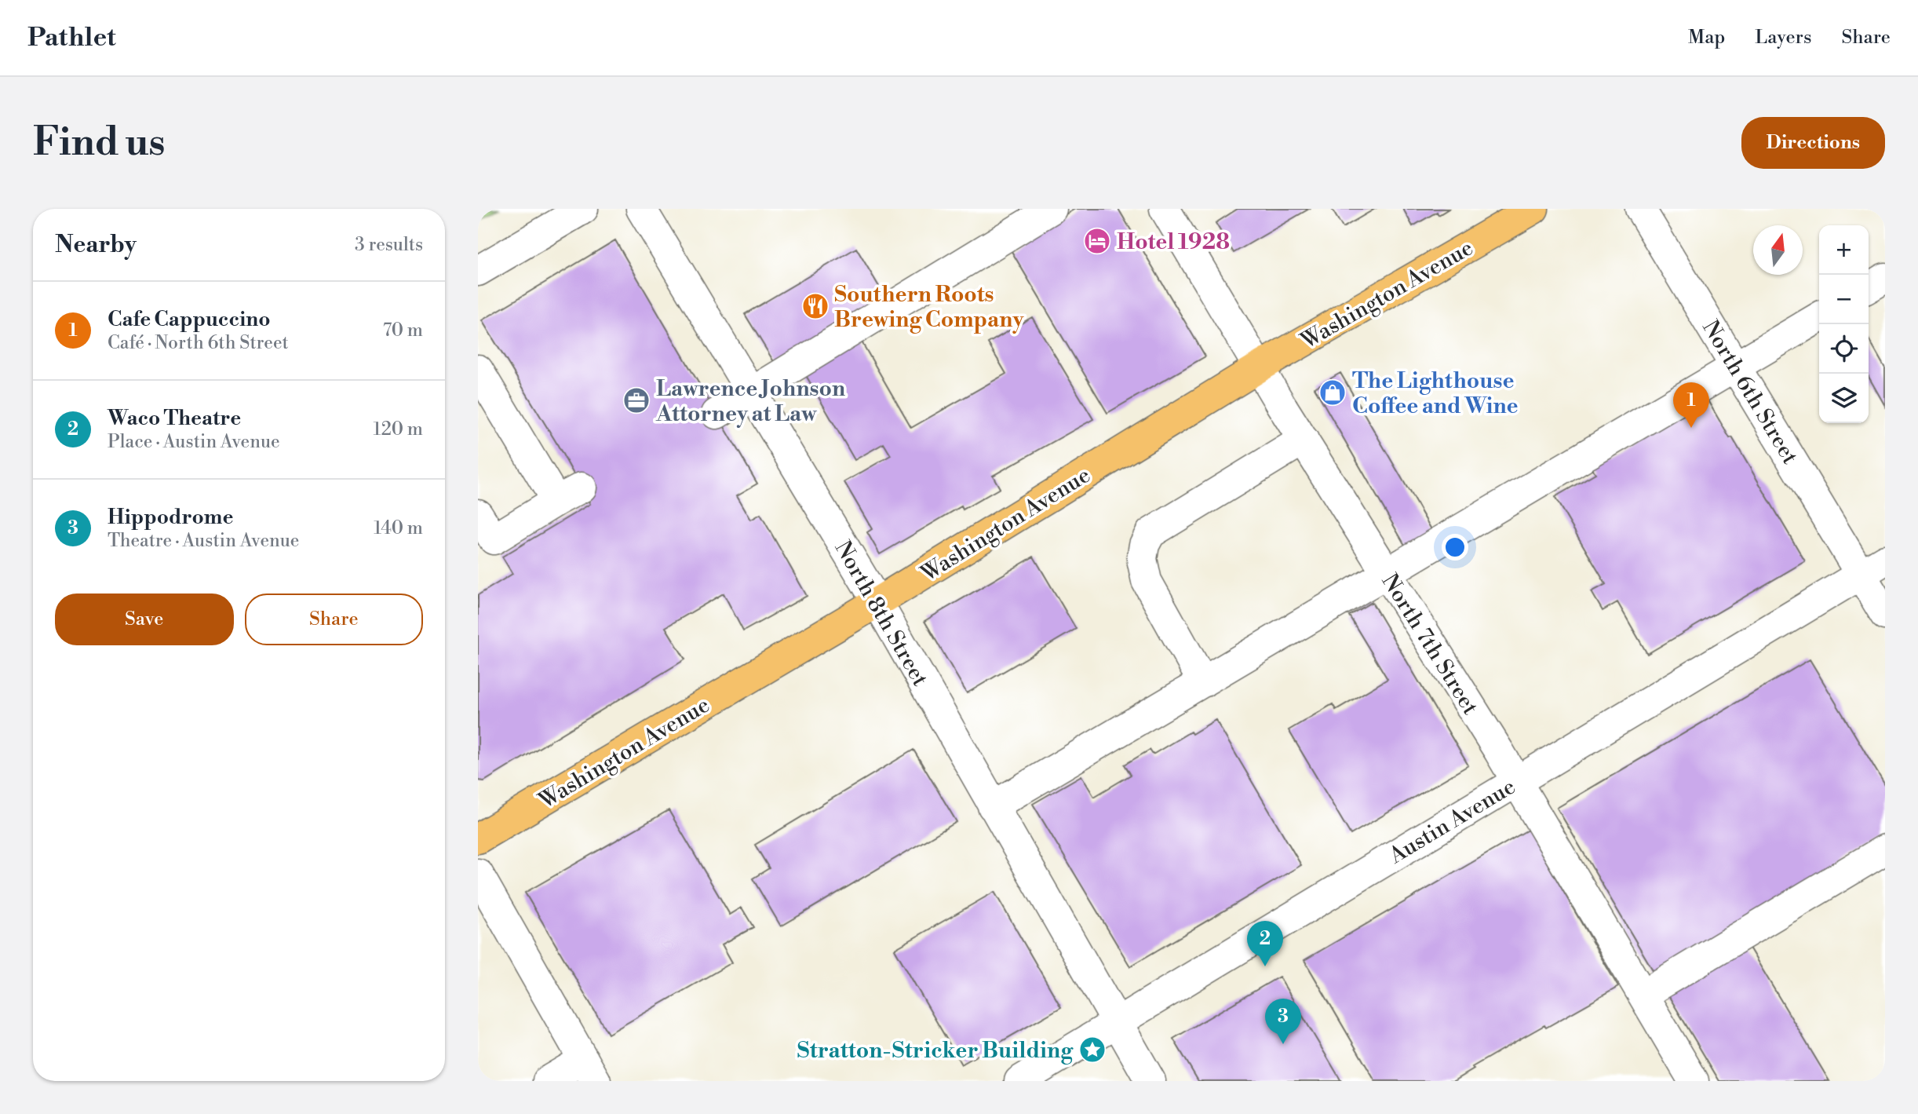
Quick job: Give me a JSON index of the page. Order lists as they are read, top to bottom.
{
  "streets": {
    "main road": ["Washington Avenue"],
    "street": [
      "North 6th Street",
      "North 8th Street",
      "North 7th Street",
      "Austin Avenue"
    ]
  },
  "crossings": [
    ["Washington Avenue", "North 8th Street"],
    ["Washington Avenue", "North 7th Street"],
    ["North 6th Street", "Austin Avenue"],
    ["North 8th Street", "Austin Avenue"],
    ["North 7th Street", "Austin Avenue"]
  ],
  "places": {
    "hotel": ["Hotel 1928"],
    "restaurant": ["Southern Roots Brewing Company"],
    "shop": ["The Lighthouse Coffee and Wine"],
    "office": ["Lawrence Johnson Attorney at Law"],
    "place": ["Stratton-Stricker Building"]
  },
  "north": "top",
  "page": {
    "header": "Pathlet",
    "nav": ["Map", "Layers", "Share"],
    "buttons": [
      "Directions",
      ["Save", "Share"]
    ],
    "title": "Find us",
    "heading": ["Nearby", "3 results"],
    "map_buttons": ["+", "−"],
    "list": [
      {
        "mark": "1",
        "name": "Cafe Cappuccino",
        "note": "Café · North 6th Street",
        "value": "70 m"
      },
      {
        "mark": "2",
        "name": "Waco Theatre",
        "note": "Place · Austin Avenue",
        "value": "120 m"
      },
      {
        "mark": "3",
        "name": "Hippodrome",
        "note": "Theatre · Austin Avenue",
        "value": "140 m"
      }
    ],
    "pins": ["1", "2", "3"]
  }
}
